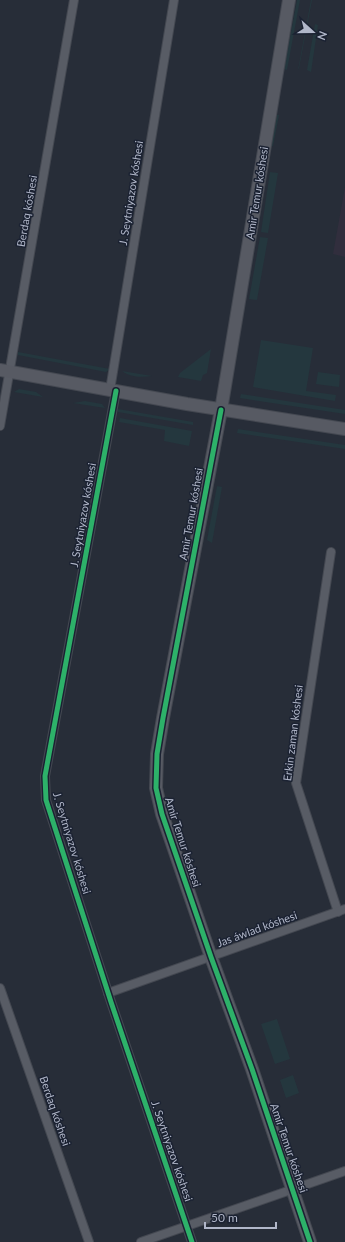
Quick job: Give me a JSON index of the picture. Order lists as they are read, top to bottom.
{
  "streets": {
    "street": [
      "J. Seytniyazov kóshesi",
      "Amir Temur kóshesi",
      "Berdaq kóshesi",
      "Erkin zaman kóshesi",
      "Jas áwlad kóshesi"
    ]
  },
  "crossings": [
    ["J. Seytniyazov kóshesi", "Jas áwlad kóshesi"],
    ["Amir Temur kóshesi", "Jas áwlad kóshesi"],
    ["Erkin zaman kóshesi", "Jas áwlad kóshesi"]
  ],
  "scale_bar": "50 m",
  "north": "right"
}
